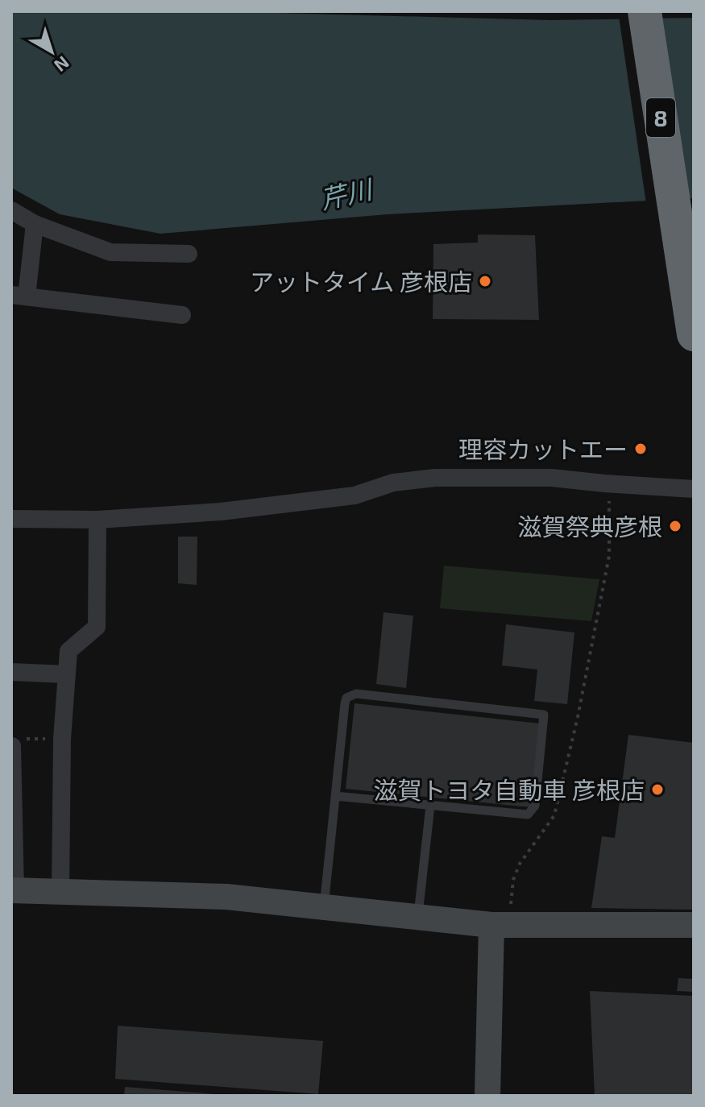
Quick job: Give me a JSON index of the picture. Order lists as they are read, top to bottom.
{
  "streets": {
    "highway": ["8"]
  },
  "water": ["芹川"],
  "places": [
    "アットタイム 彦根店",
    "理容カットエー",
    "滋賀祭典彦根",
    "滋賀トヨタ自動車 彦根店"
  ],
  "north": "bottom right"
}
